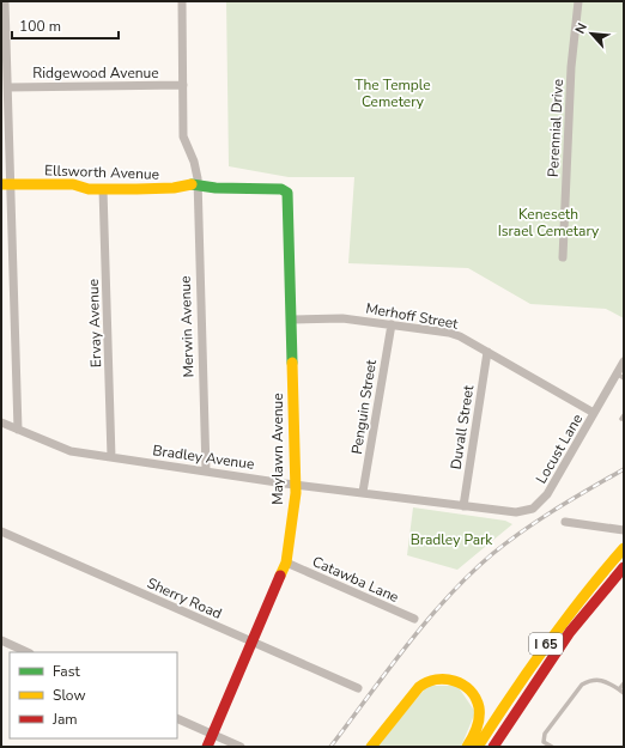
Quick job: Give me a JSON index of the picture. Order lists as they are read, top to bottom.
{
  "streets": {
    "main road": ["Ellsworth Avenue", "Maylawn Avenue", "I 65"],
    "street": [
      "Ridgewood Avenue",
      "Perennial Drive",
      "Merhoff Street",
      "Ervay Avenue",
      "Merwin Avenue",
      "Penguin Street",
      "Duvall Street",
      "Locust Lane",
      "Bradley Avenue",
      "Catawba Lane",
      "Sherry Road"
    ]
  },
  "crossings": [
    ["Ridgewood Avenue", "Merwin Avenue"],
    ["Ellsworth Avenue", "Ervay Avenue"],
    ["Ellsworth Avenue", "Merwin Avenue"],
    ["Ellsworth Avenue", "Maylawn Avenue"],
    ["Merhoff Street", "Penguin Street"],
    ["Merhoff Street", "Duvall Street"],
    ["Merhoff Street", "Maylawn Avenue"],
    ["Merhoff Street", "Locust Lane"],
    ["Ervay Avenue", "Bradley Avenue"],
    ["Merwin Avenue", "Bradley Avenue"],
    ["Penguin Street", "Bradley Avenue"],
    ["Duvall Street", "Locust Lane"],
    ["Duvall Street", "Bradley Avenue"],
    ["Maylawn Avenue", "Bradley Avenue"],
    ["Maylawn Avenue", "Catawba Lane"],
    ["Maylawn Avenue", "Sherry Road"],
    ["Locust Lane", "Bradley Avenue"]
  ],
  "parks": ["The Temple Cemetery", "Keneseth Israel Cemetary", "Bradley Park"],
  "legend": ["Fast", "Slow", "Jam"],
  "scale_bar": "100 m",
  "north": "top left"
}
